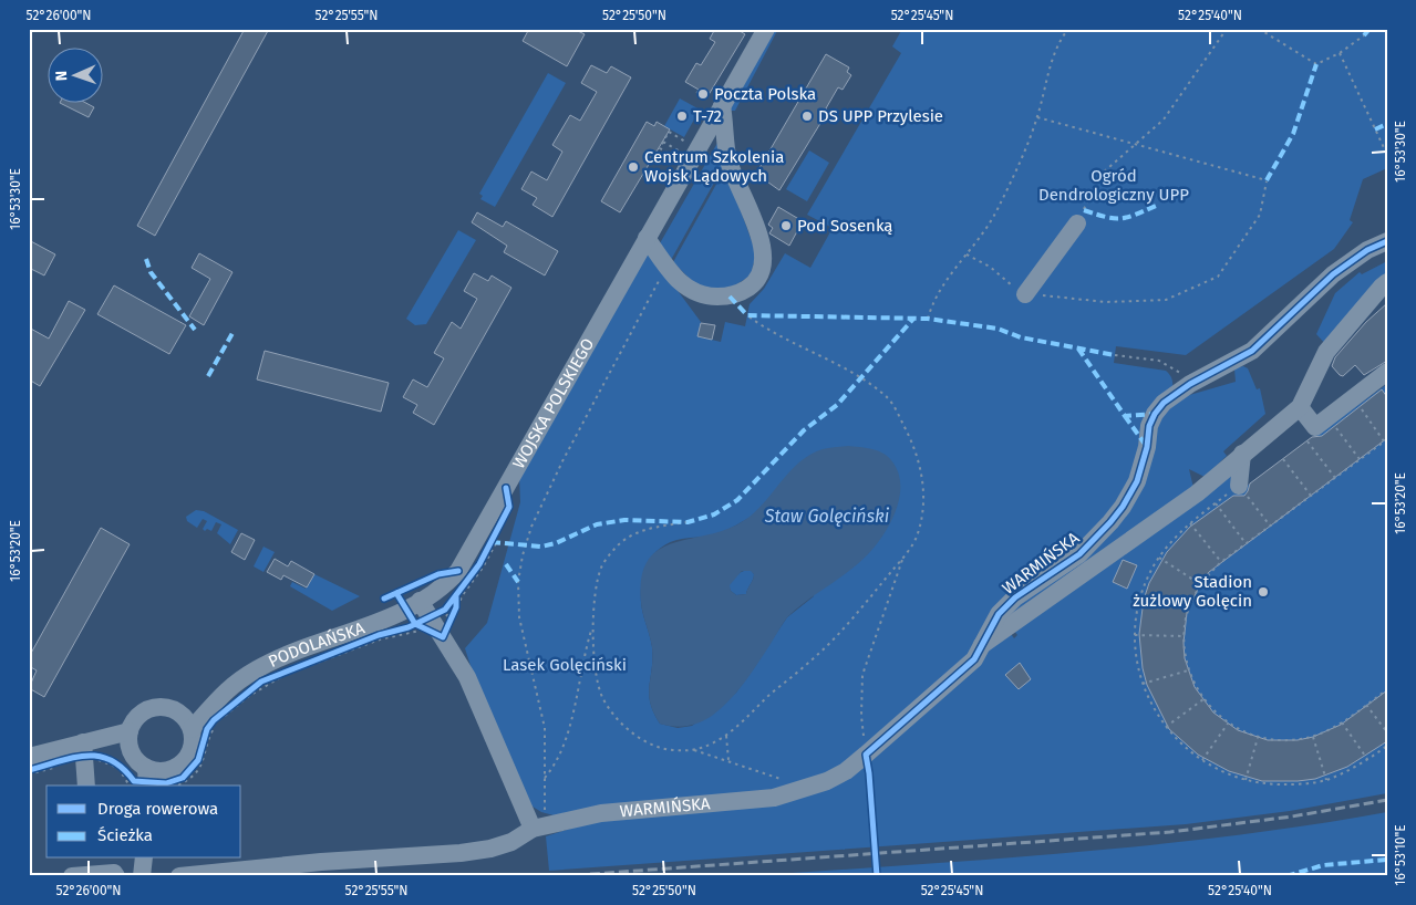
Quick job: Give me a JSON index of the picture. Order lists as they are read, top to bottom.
{
  "streets": {
    "street": ["WOJSKA POLSKIEGO", "WARMIŃSKA", "PODOLAŃSKA"]
  },
  "crossings": [
    ["WOJSKA POLSKIEGO", "PODOLAŃSKA"]
  ],
  "water": ["Staw Golęciński"],
  "parks": ["Ogród Dendrologiczny UPP", "Lasek Golęciński"],
  "places": [
    "Poczta Polska",
    "T-72",
    "DS UPP Przylesie",
    "Centrum Szkolenia Wojsk Lądowych",
    "Pod Sosenką",
    "Stadion żużlowy Golęcin"
  ],
  "legend": ["Droga rowerowa", "Ścieżka"],
  "north": "left",
  "coordinates": [
    "52°26'00\"N",
    "52°25'55\"N",
    "52°25'50\"N",
    "52°25'45\"N",
    "52°25'40\"N",
    "16°53'30\"E",
    "16°53'20\"E",
    "16°53'10\"E"
  ]
}
